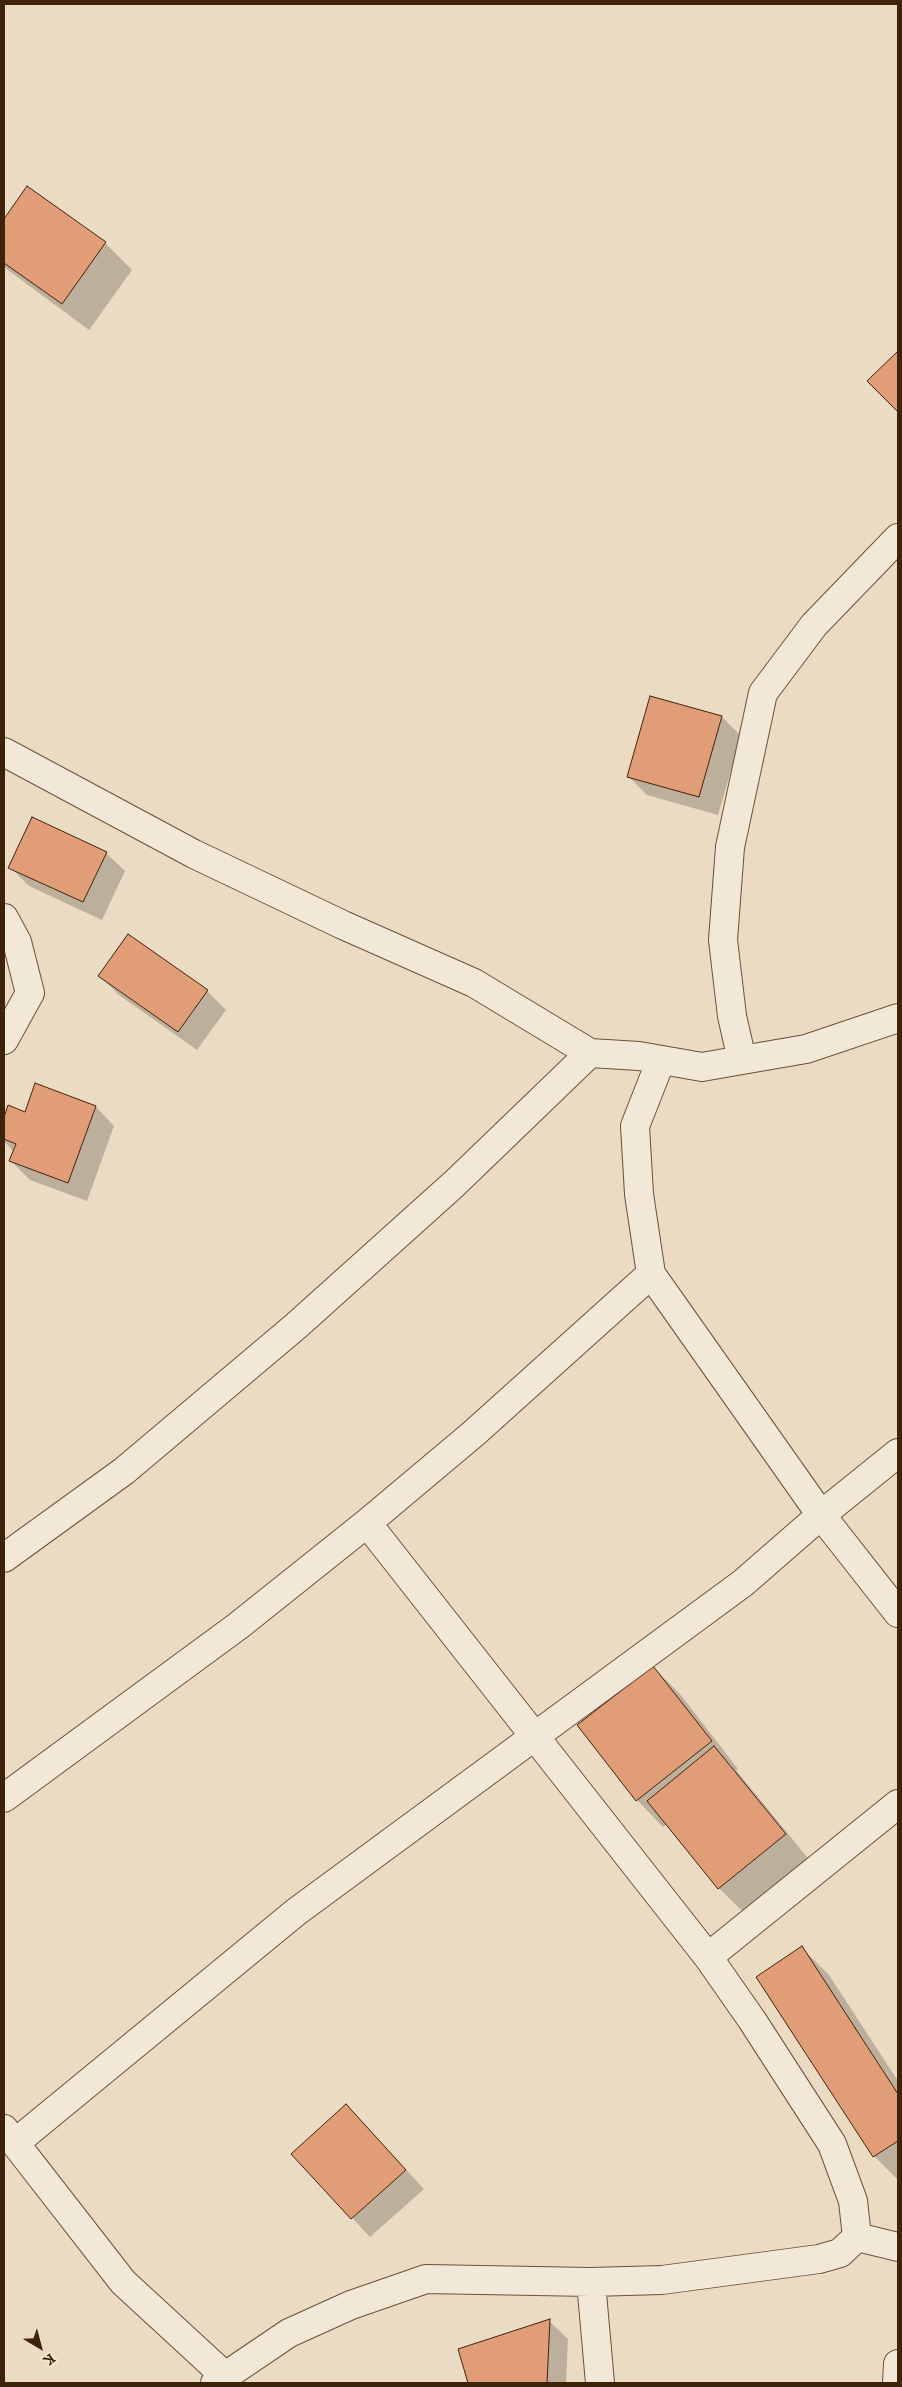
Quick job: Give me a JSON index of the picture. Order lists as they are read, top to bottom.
{
  "north": "bottom right"
}
